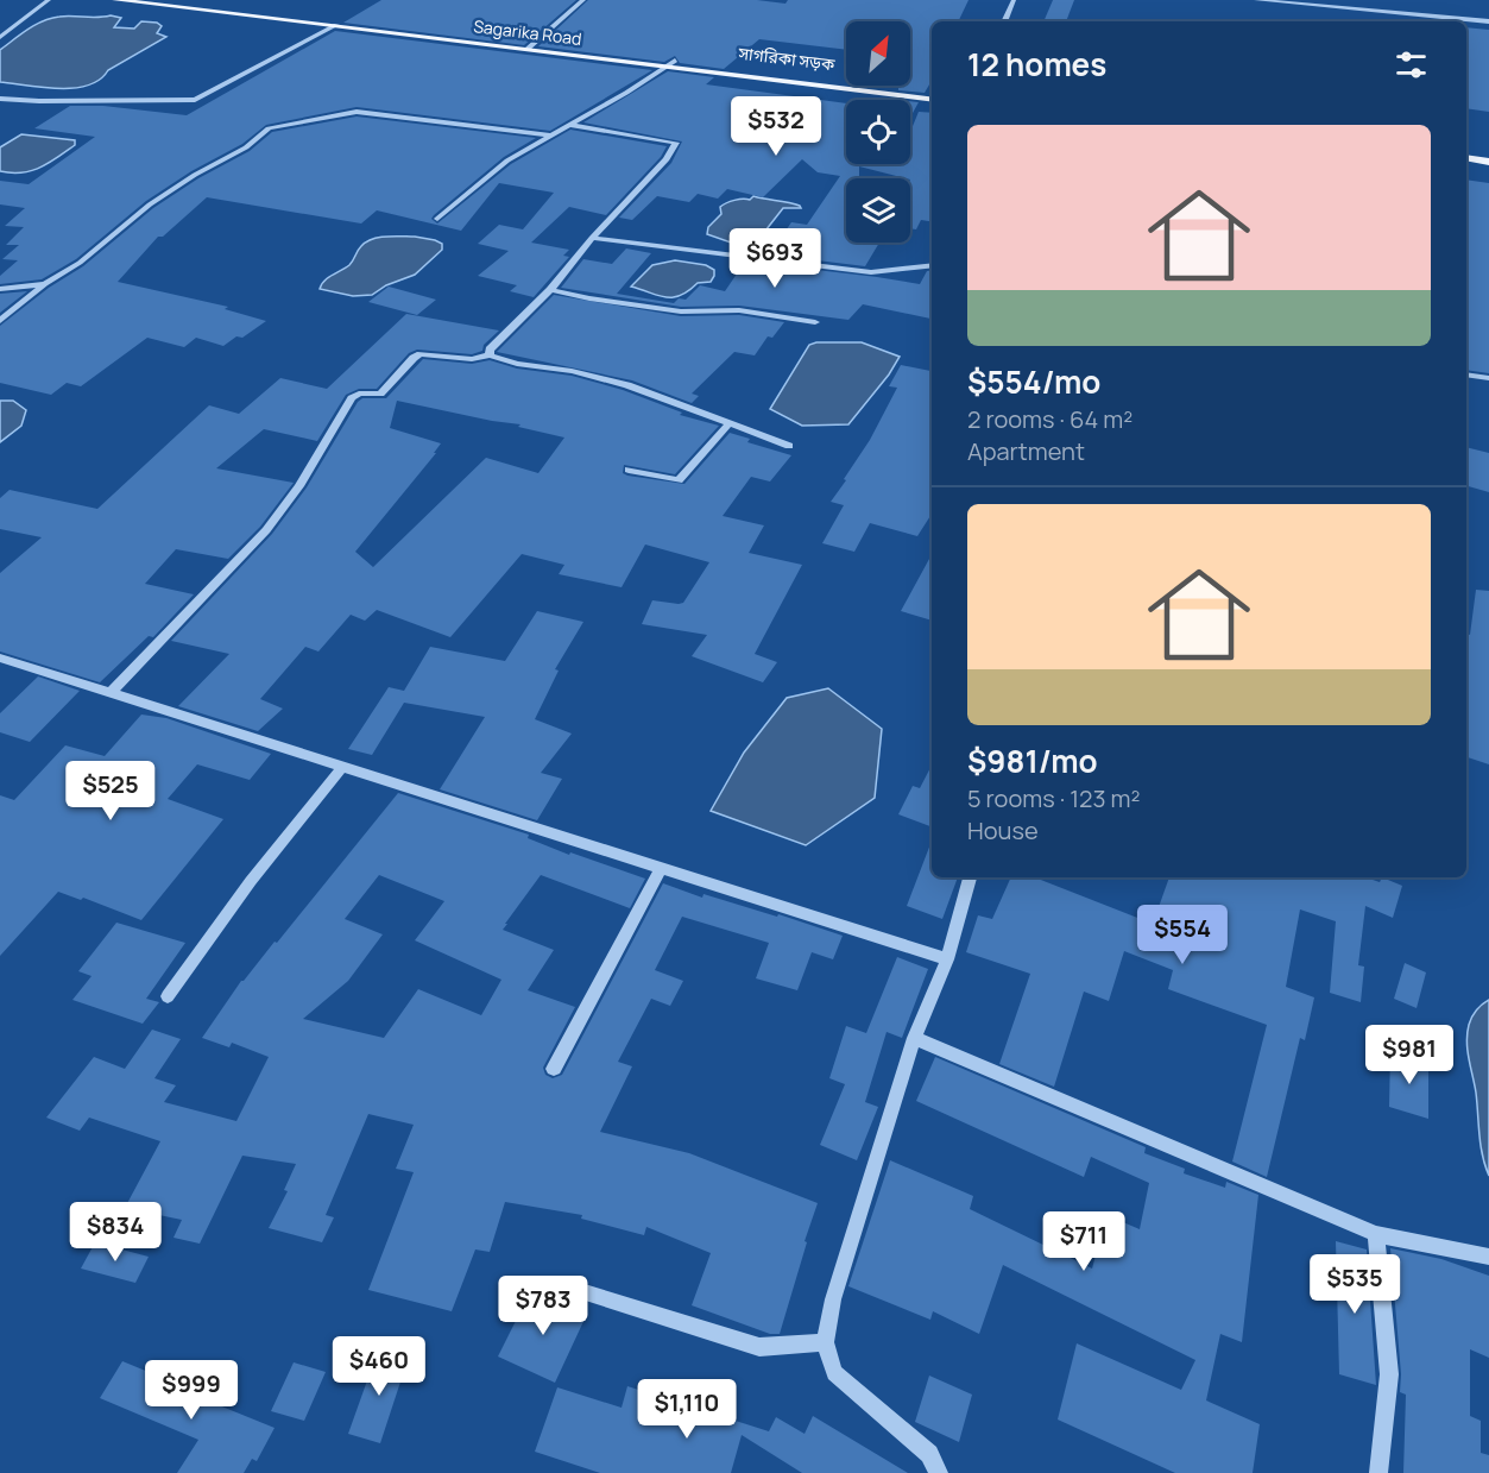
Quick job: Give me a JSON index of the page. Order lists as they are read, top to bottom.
{
  "streets": {
    "main road": ["Sagarika Road", "সাগরিকা সড়ক"]
  },
  "crossings": [
    ["Sagarika Road", "সাগরিকা সড়ক"]
  ],
  "north": "top right",
  "page": {
    "heading": "12 homes",
    "price": [
      "$532",
      "$693",
      "$525",
      "$554",
      "$981",
      "$834",
      "$711",
      "$535",
      "$783",
      "$460",
      "$999",
      "$1,110"
    ],
    "list": [
      {
        "name": "$554/mo",
        "note": "2 rooms · 64 m² · Apartment"
      },
      {
        "name": "$981/mo",
        "note": "5 rooms · 123 m² · House"
      }
    ]
  }
}
